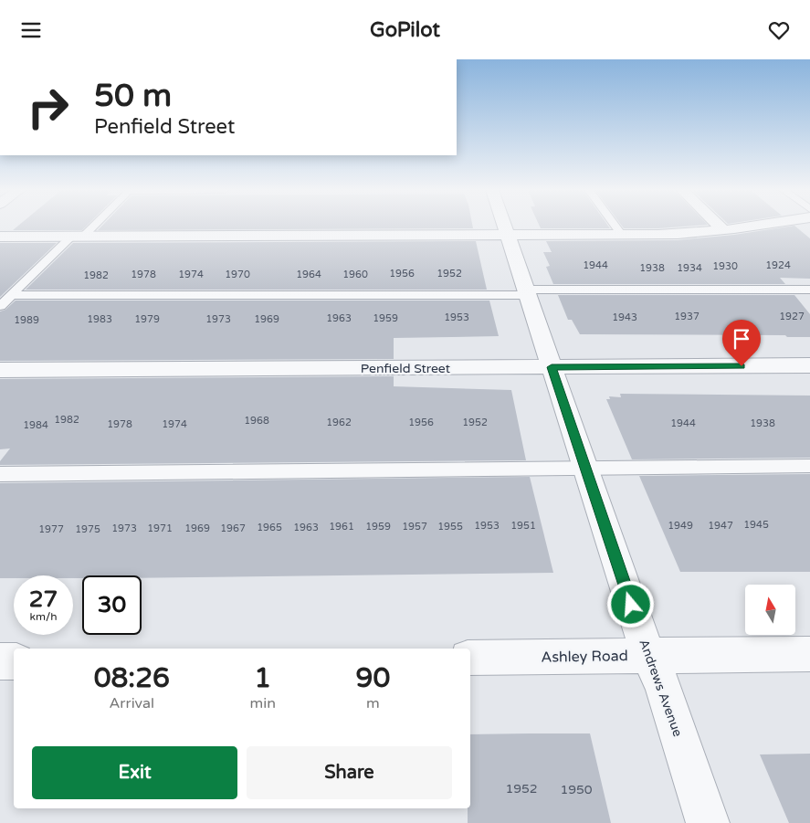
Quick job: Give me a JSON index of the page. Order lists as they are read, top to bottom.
{
  "streets": {
    "street": ["Penfield Street", "Ashley Road", "Andrews Avenue"]
  },
  "crossings": [
    ["Penfield Street", "Andrews Avenue"],
    ["Ashley Road", "Andrews Avenue"]
  ],
  "house_numbers": [
    "1944",
    "1924",
    "1930",
    "1938",
    "1934",
    "1956",
    "1952",
    "1978",
    "1974",
    "1970",
    "1964",
    "1960",
    "1982",
    "1937",
    "1927",
    "1953",
    "1943",
    "1963",
    "1959",
    "1983",
    "1979",
    "1973",
    "1969",
    "1989",
    "1982",
    "1968",
    "1962",
    "1956",
    "1952",
    "1944",
    "1938",
    "1978",
    "1974",
    "1984",
    "1945",
    "1953",
    "1951",
    "1949",
    "1947",
    "1961",
    "1959",
    "1957",
    "1955",
    "1965",
    "1963",
    "1973",
    "1971",
    "1969",
    "1967",
    "1977",
    "1975",
    "1952",
    "1950"
  ],
  "north": "top",
  "page": {
    "header": "GoPilot",
    "turn": ["50 m", "Penfield Street"],
    "speed": "27 km/h",
    "limit": "30",
    "eta": [
      "08:26",
      "Arrival",
      "1",
      "min",
      "90",
      "m"
    ],
    "buttons": ["Exit", "Share"]
  }
}
